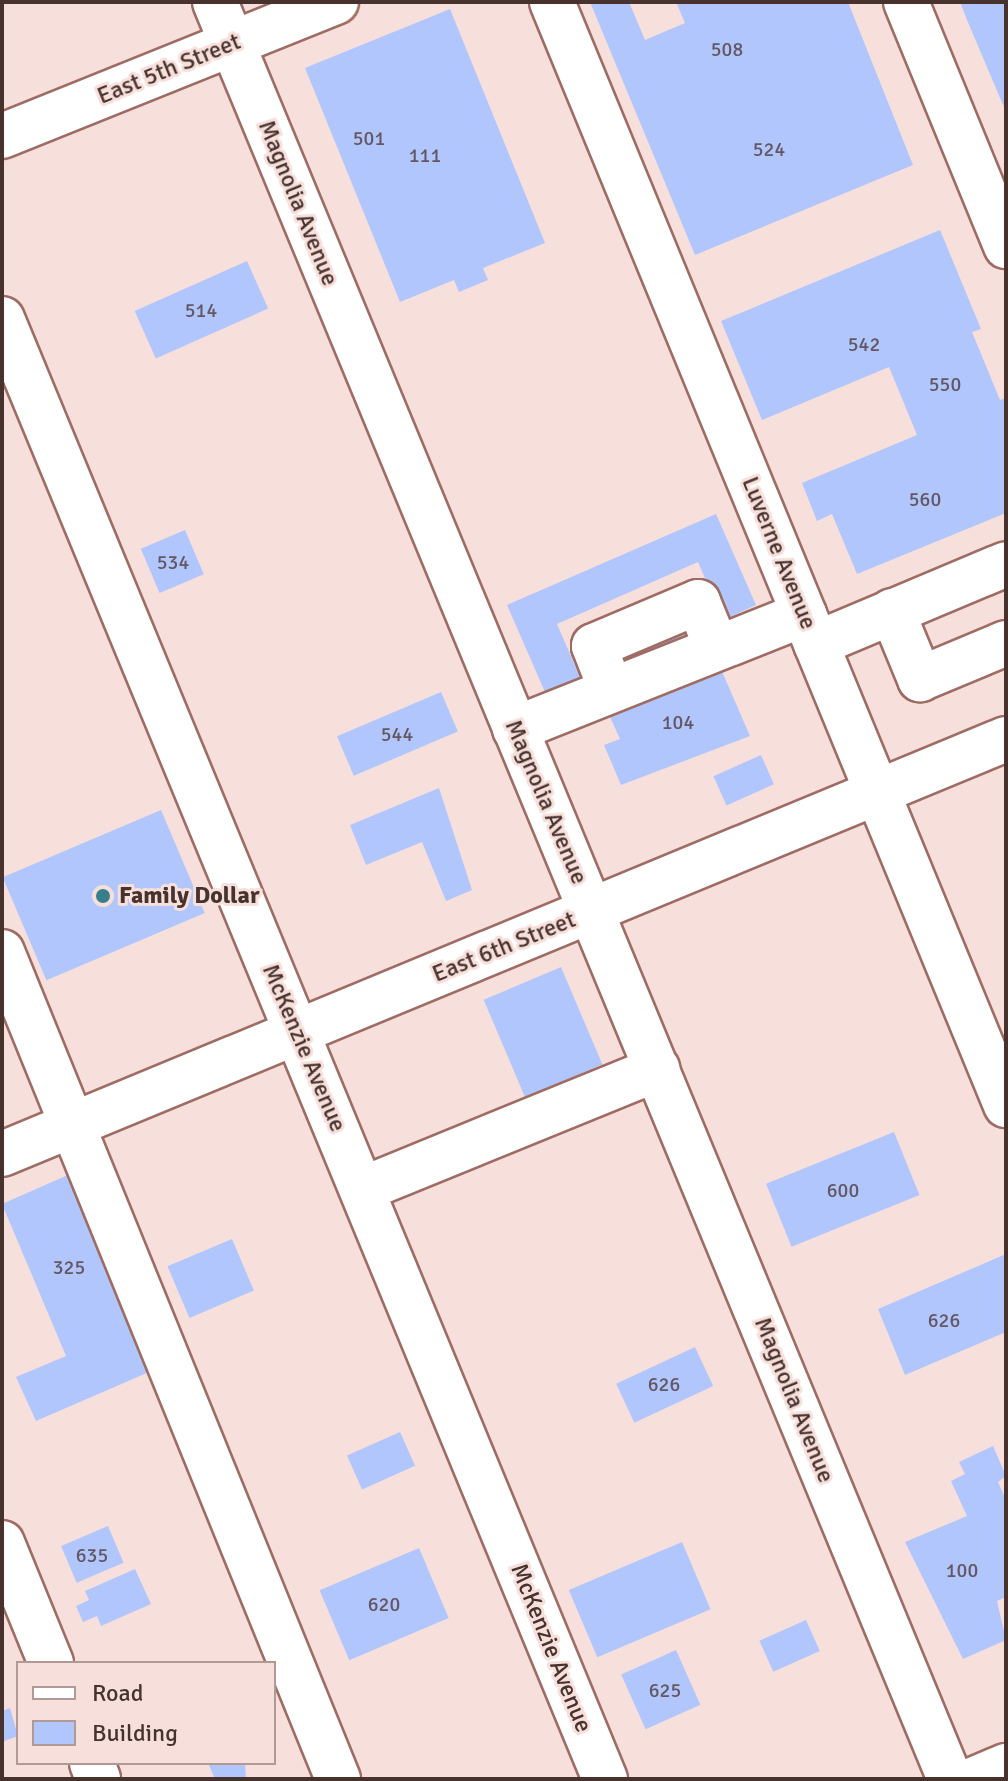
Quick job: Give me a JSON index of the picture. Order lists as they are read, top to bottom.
{
  "streets": {
    "street": [
      "East 5th Street",
      "Magnolia Avenue",
      "Luverne Avenue",
      "East 6th Street",
      "McKenzie Avenue"
    ]
  },
  "crossings": [
    ["East 5th Street", "Magnolia Avenue"],
    ["Magnolia Avenue", "East 6th Street"],
    ["Luverne Avenue", "East 6th Street"],
    ["East 6th Street", "McKenzie Avenue"]
  ],
  "places": ["Family Dollar"],
  "house_numbers": [
    "508",
    "501",
    "524",
    "111",
    "514",
    "542",
    "550",
    "560",
    "534",
    "104",
    "544",
    "600",
    "325",
    "626",
    "626",
    "635",
    "100",
    "620",
    "625"
  ],
  "legend": ["Road", "Building"]
}
